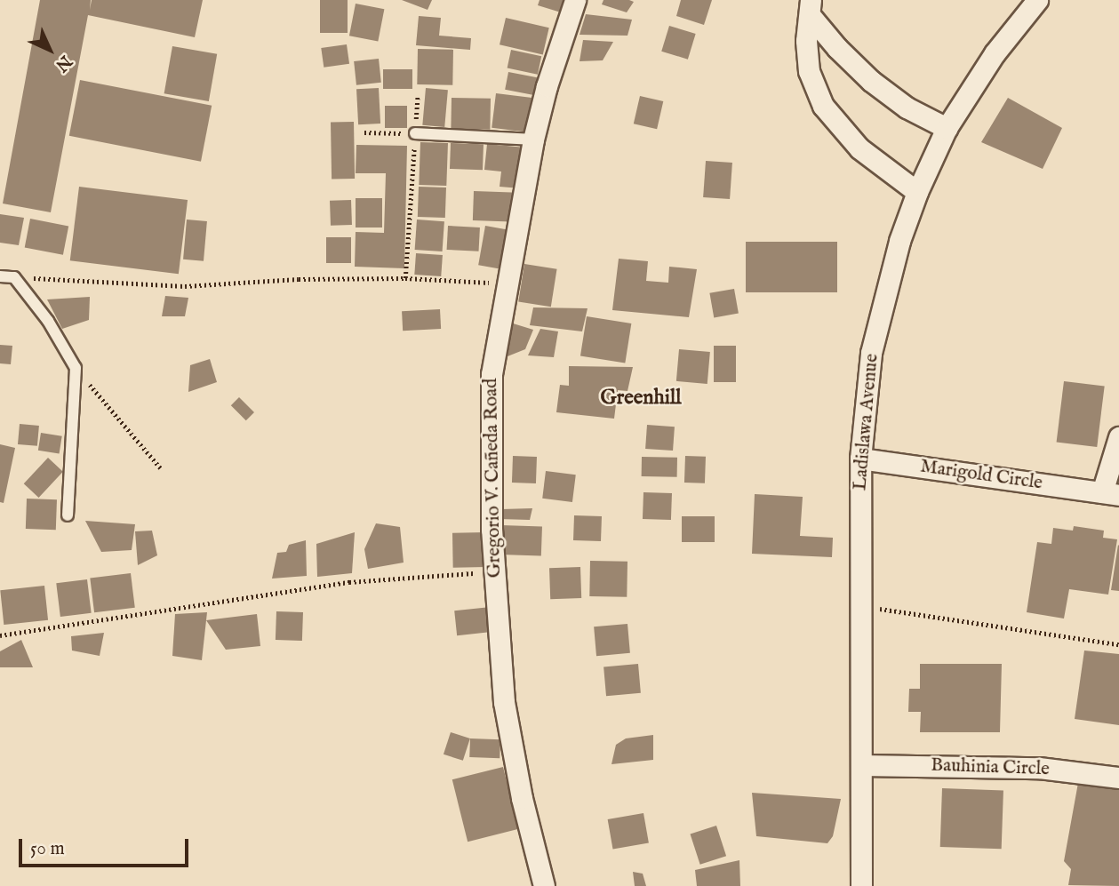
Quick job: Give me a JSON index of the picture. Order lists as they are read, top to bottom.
{
  "streets": {
    "street": [
      "Ladislawa Avenue",
      "Marigold Circle",
      "Gregorio V. Cañeda Road",
      "Bauhinia Circle"
    ]
  },
  "crossings": [
    ["Ladislawa Avenue", "Marigold Circle"],
    ["Ladislawa Avenue", "Bauhinia Circle"]
  ],
  "districts": ["Greenhill"],
  "scale_bar": "50 m",
  "north": "bottom right"
}
